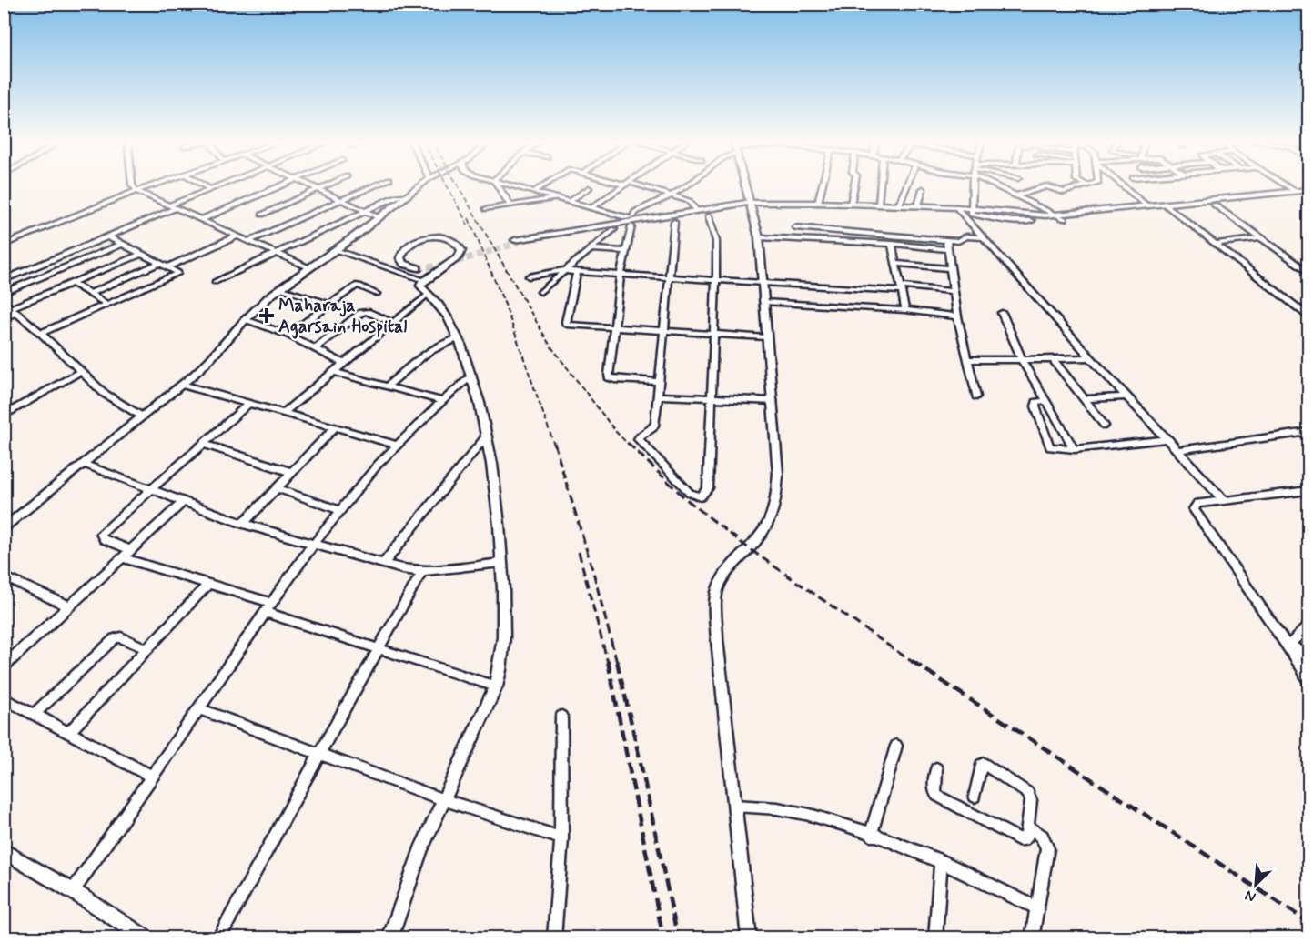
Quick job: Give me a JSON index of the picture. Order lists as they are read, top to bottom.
{
  "places": {
    "health": ["Maharaja Agarsain Hospital"]
  },
  "north": "bottom left"
}
